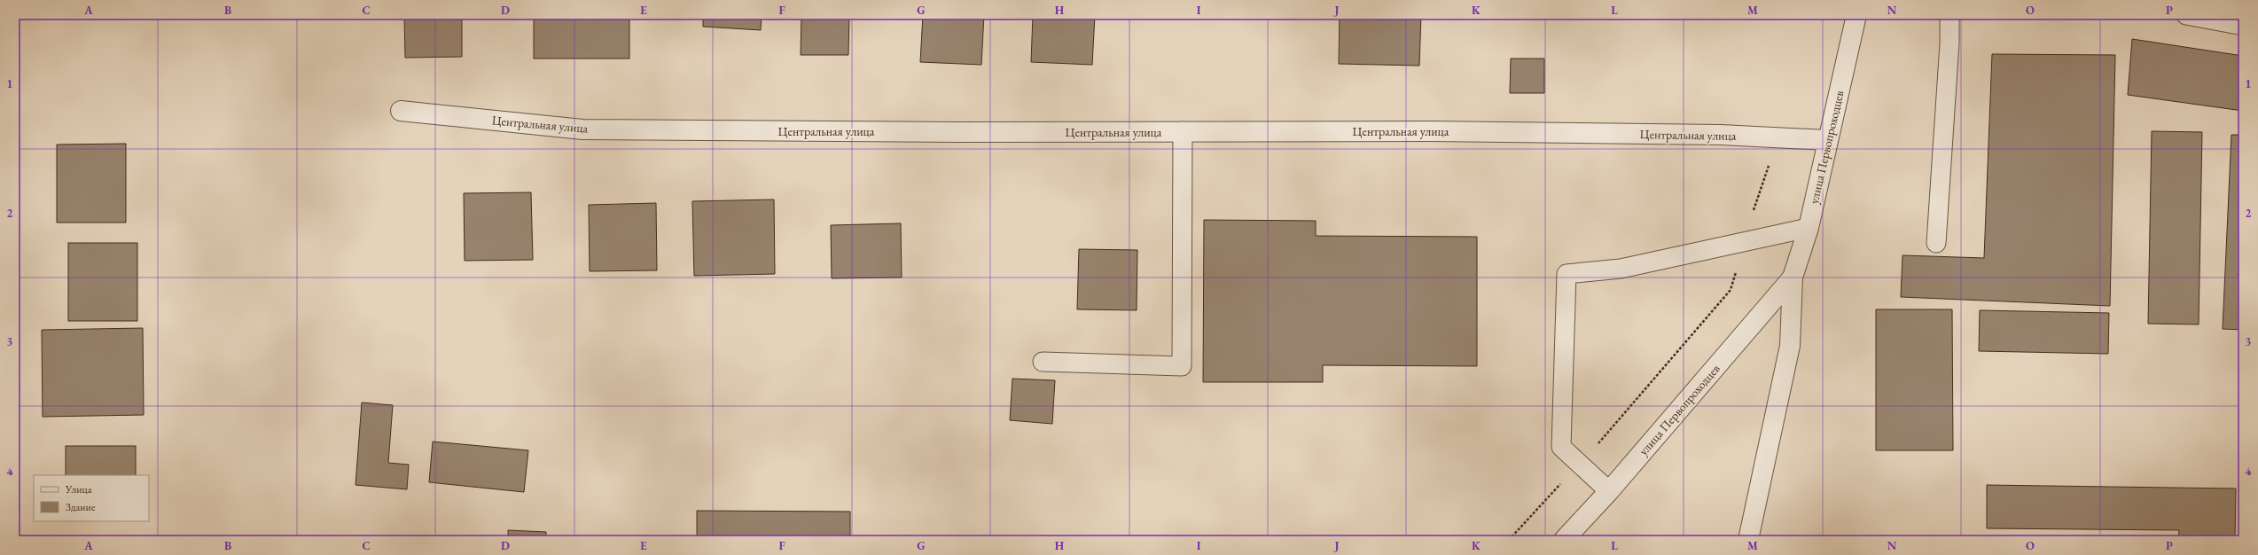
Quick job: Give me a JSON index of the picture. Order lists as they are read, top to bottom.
{
  "streets": {
    "street": ["Центральная улица", "улица Первопроходцев"]
  },
  "crossings": [
    ["Центральная улица", "улица Первопроходцев"]
  ],
  "legend": ["Улица", "Здание"],
  "grid": {
    "columns": [
      "A",
      "B",
      "C",
      "D",
      "E",
      "F",
      "G",
      "H",
      "I",
      "J",
      "K",
      "L",
      "M",
      "N",
      "O",
      "P"
    ],
    "rows": [
      "1",
      "2",
      "3",
      "4"
    ]
  }
}
